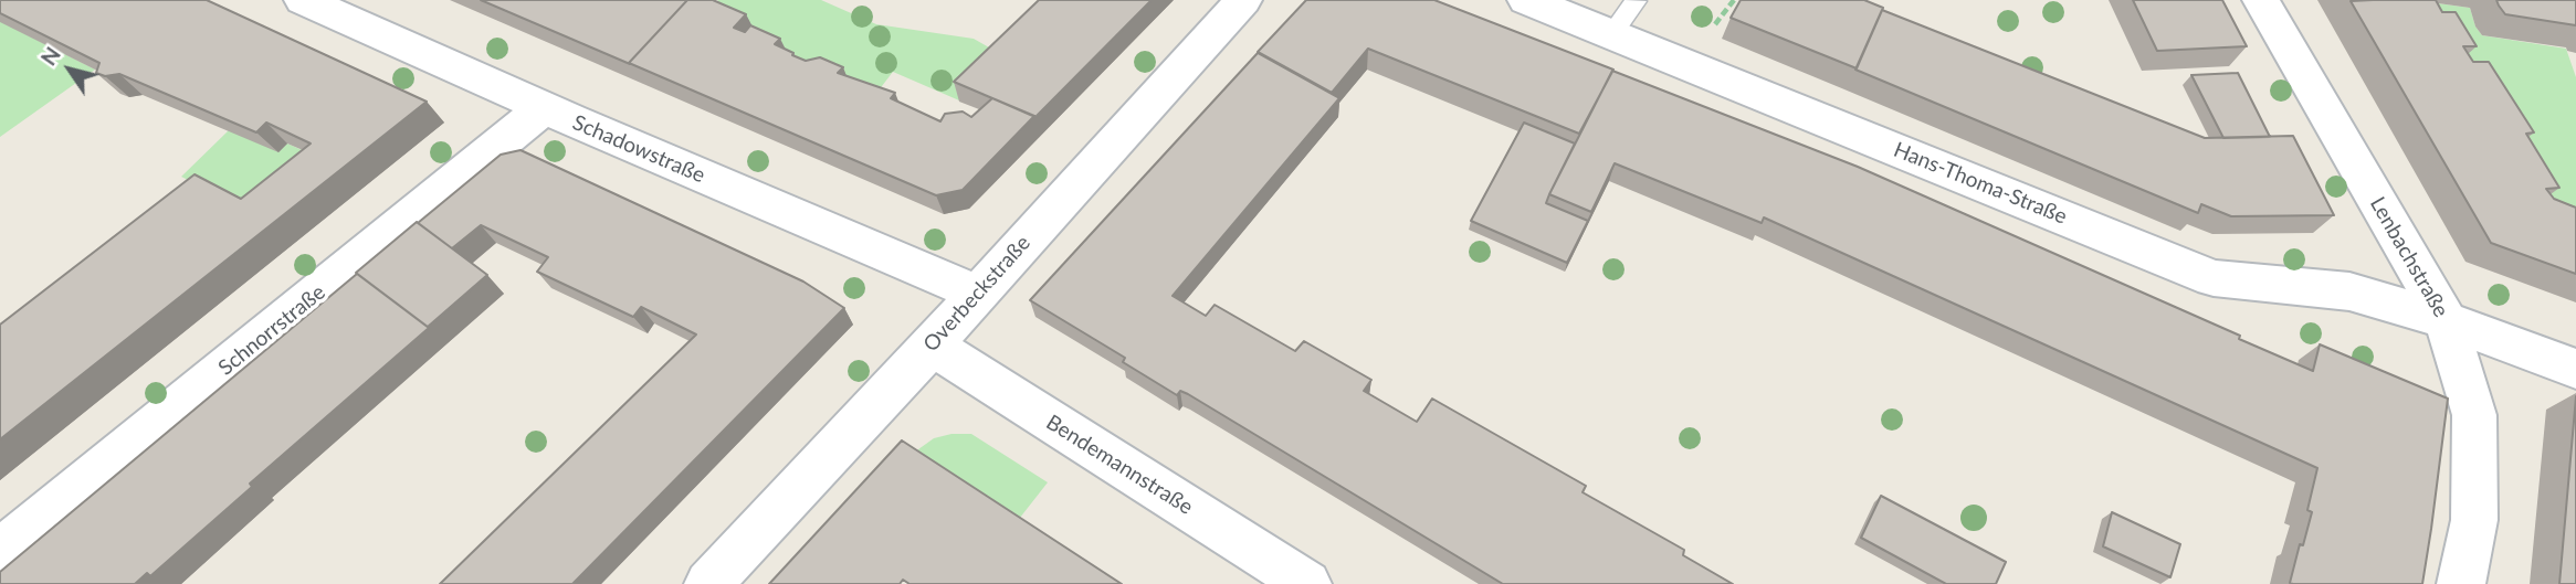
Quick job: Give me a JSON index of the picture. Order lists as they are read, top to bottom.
{
  "streets": {
    "street": [
      "Schadowstraße",
      "Hans-Thoma-Straße",
      "Lenbachstraße",
      "Overbeckstraße",
      "Schnorrstraße",
      "Bendemannstraße"
    ]
  },
  "crossings": [
    ["Schadowstraße", "Overbeckstraße"],
    ["Schadowstraße", "Schnorrstraße"],
    ["Hans-Thoma-Straße", "Lenbachstraße"],
    ["Overbeckstraße", "Bendemannstraße"]
  ],
  "north": "top left"
}
